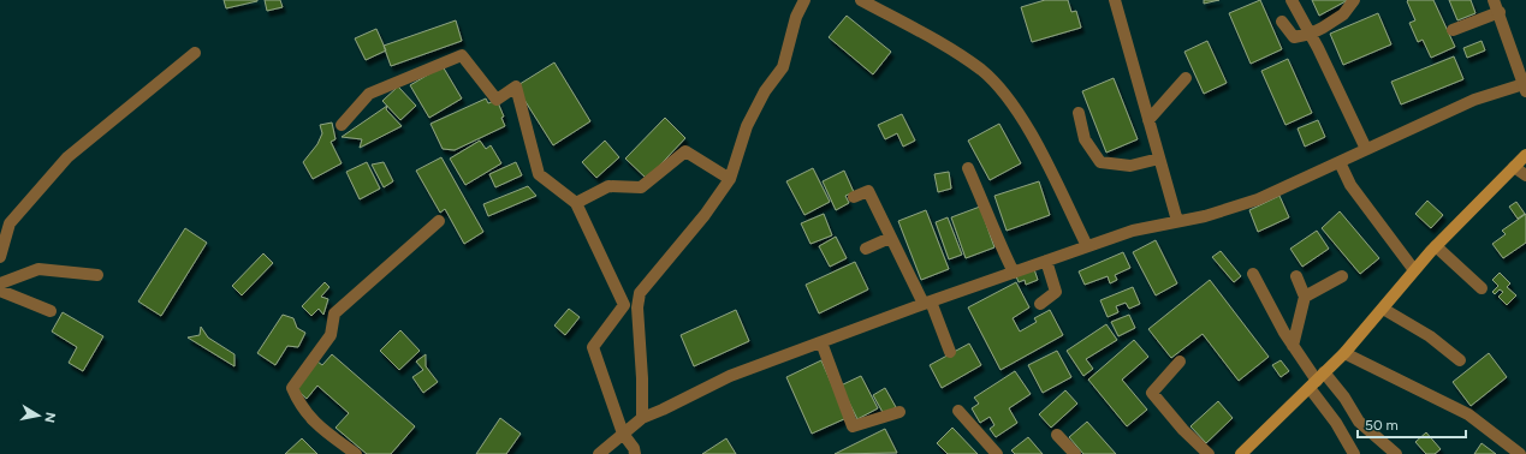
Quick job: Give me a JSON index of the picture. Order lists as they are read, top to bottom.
{
  "scale_bar": "50 m",
  "north": "right"
}
